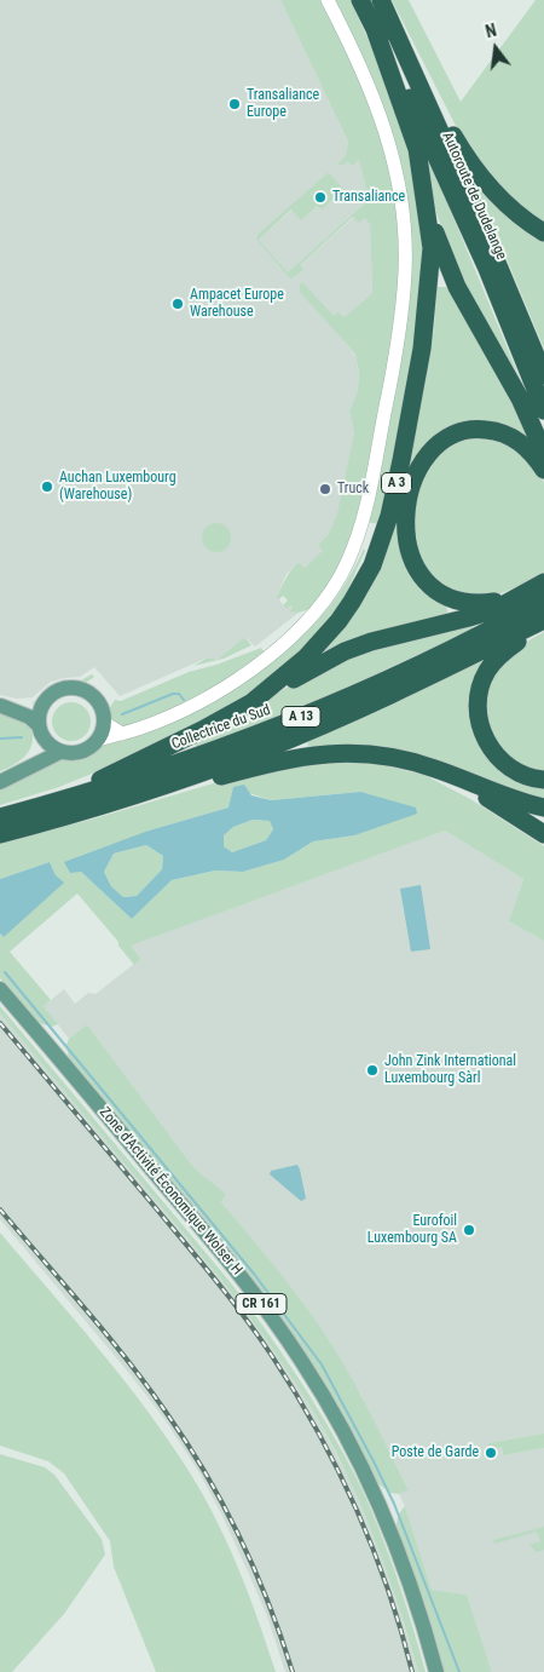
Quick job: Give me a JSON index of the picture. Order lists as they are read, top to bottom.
{
  "streets": {
    "highway": [
      "Autoroute de Dudelange",
      "A 3",
      "A 13",
      "Collectrice du Sud"
    ],
    "main road": ["Zone d'Activité Économique Wolser H", "CR 161"]
  },
  "crossings": [
    ["Autoroute de Dudelange", "A 3"],
    ["A 3", "A 13"],
    ["A 3", "Collectrice du Sud"]
  ],
  "places": [
    "Transaliance Europe",
    "Transaliance",
    "Ampacet Europe Warehouse",
    "Auchan Luxembourg (Warehouse)",
    "Truck",
    "John Zink International Luxembourg Sàrl",
    "Eurofoil Luxembourg SA",
    "Poste de Garde"
  ],
  "north": "top"
}
